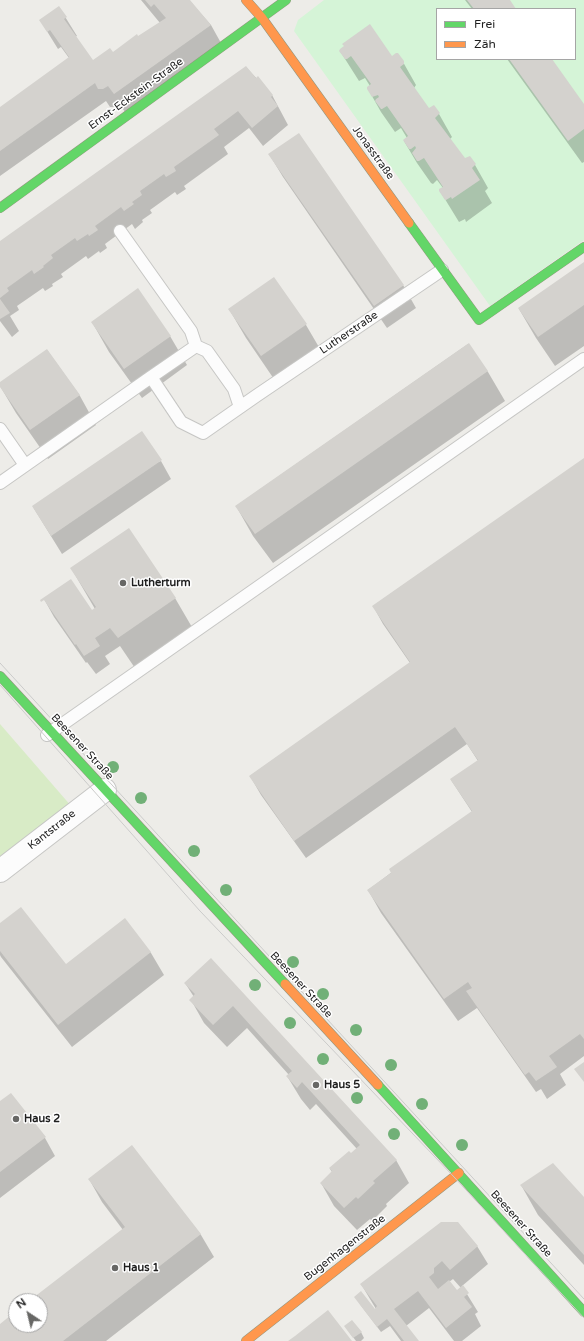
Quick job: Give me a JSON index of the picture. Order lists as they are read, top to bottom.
{
  "streets": {
    "street": [
      "Ernst-Eckstein-Straße",
      "Jonasstraße",
      "Beesener Straße",
      "Kantstraße",
      "Bugenhagenstraße"
    ],
    "lane": ["Lutherstraße"]
  },
  "crossings": [
    ["Ernst-Eckstein-Straße", "Jonasstraße"],
    ["Jonasstraße", "Lutherstraße"],
    ["Beesener Straße", "Kantstraße"],
    ["Beesener Straße", "Bugenhagenstraße"]
  ],
  "places": [
    "Lutherturm",
    "Haus 5",
    "Haus 2",
    "Haus 1"
  ],
  "legend": ["Frei", "Zäh"],
  "north": "top left"
}
